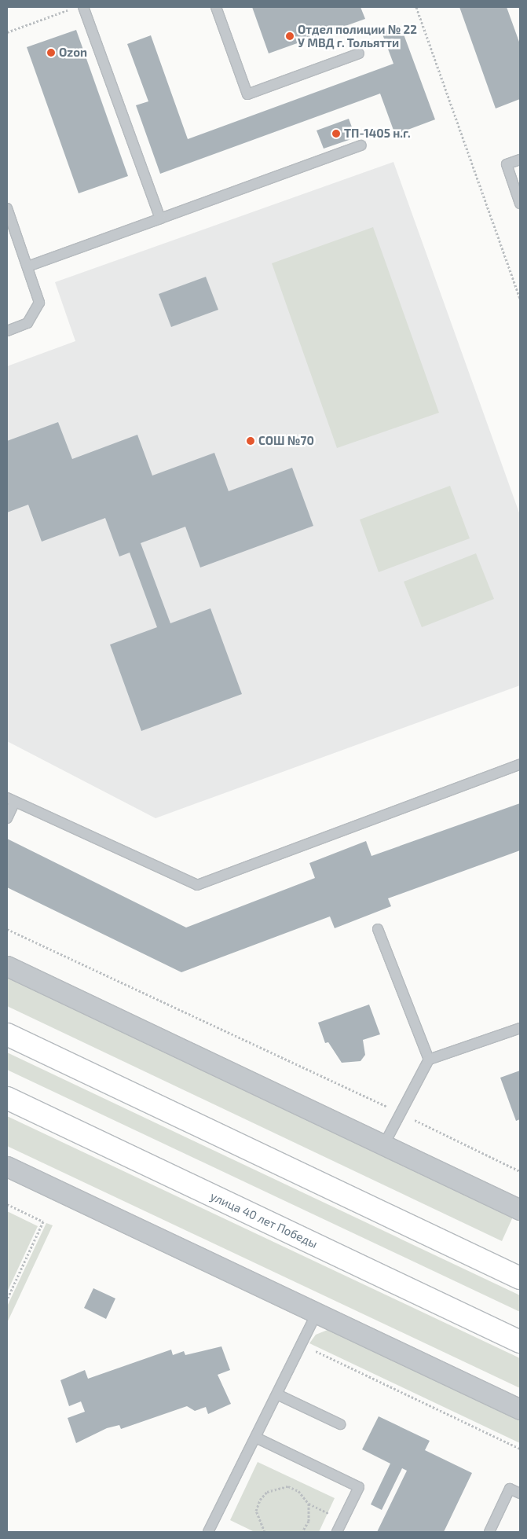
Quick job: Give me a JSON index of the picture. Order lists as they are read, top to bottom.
{
  "streets": {
    "main road": ["улица 40 лет Победы"]
  },
  "places": [
    "Отдел полиции № 22 У МВД г. Тольятти",
    "Ozon",
    "ТП-1405 н.г.",
    "СОШ №70"
  ]
}
